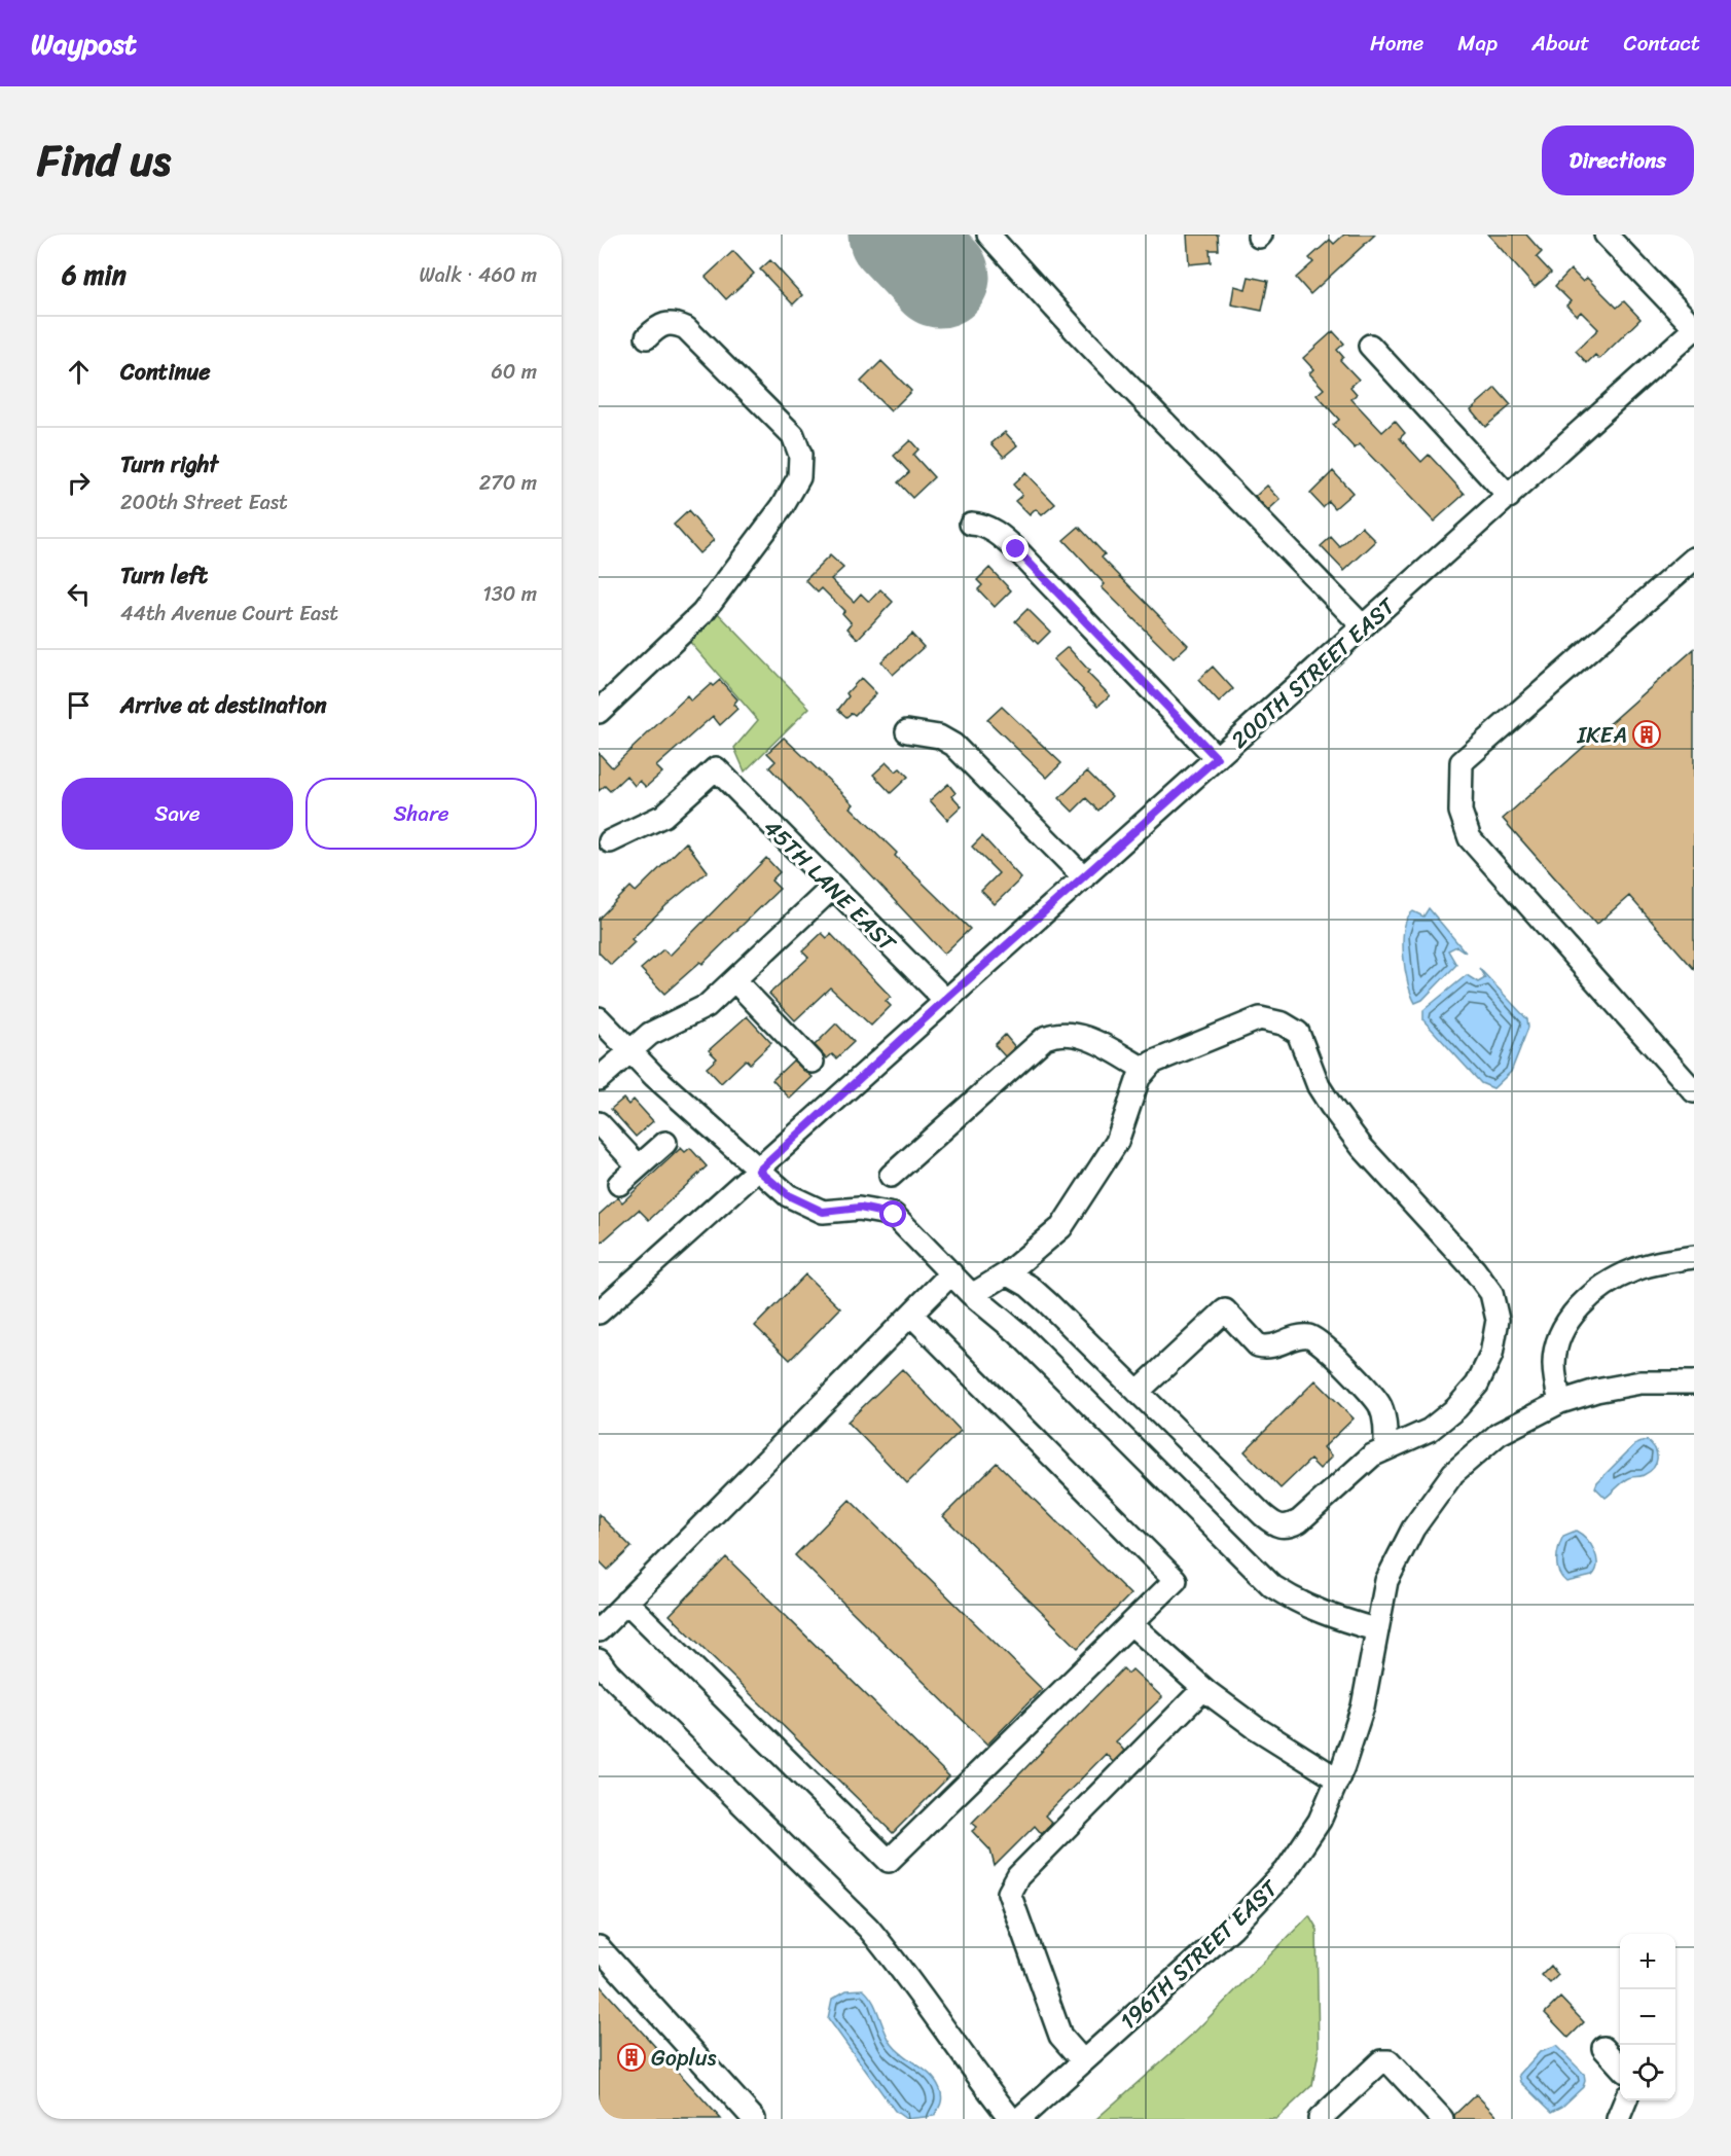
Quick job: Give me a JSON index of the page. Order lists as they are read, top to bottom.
{
  "streets": {
    "street": ["200TH STREET EAST", "45TH LANE EAST", "196TH STREET EAST"]
  },
  "crossings": [
    ["200TH STREET EAST", "45TH LANE EAST"]
  ],
  "places": {
    "building": ["IKEA", "Goplus"]
  },
  "page": {
    "header": "Waypost",
    "nav": [
      "Home",
      "Map",
      "About",
      "Contact"
    ],
    "title": "Find us",
    "buttons": [
      "Directions",
      ["Save", "Share"]
    ],
    "heading": ["6 min", "Walk · 460 m"],
    "list": [
      ["Continue", "60 m"],
      ["Turn right", "200th Street East", "270 m"],
      ["Turn left", "44th Avenue Court East", "130 m"],
      "Arrive at destination"
    ],
    "map_buttons": ["+", "−"]
  }
}
